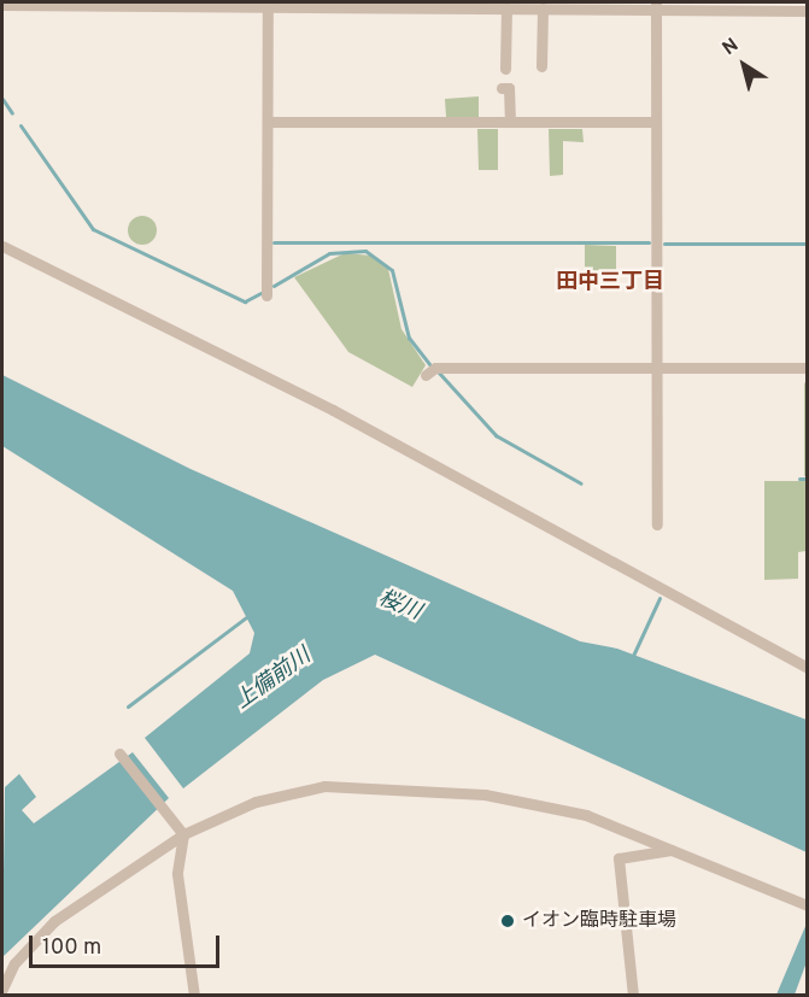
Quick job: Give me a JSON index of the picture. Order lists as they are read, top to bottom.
{
  "districts": ["田中三丁目"],
  "water": ["桜川", "上備前川"],
  "places": ["イオン臨時駐車場"],
  "scale_bar": "100 m",
  "north": "top left"
}
